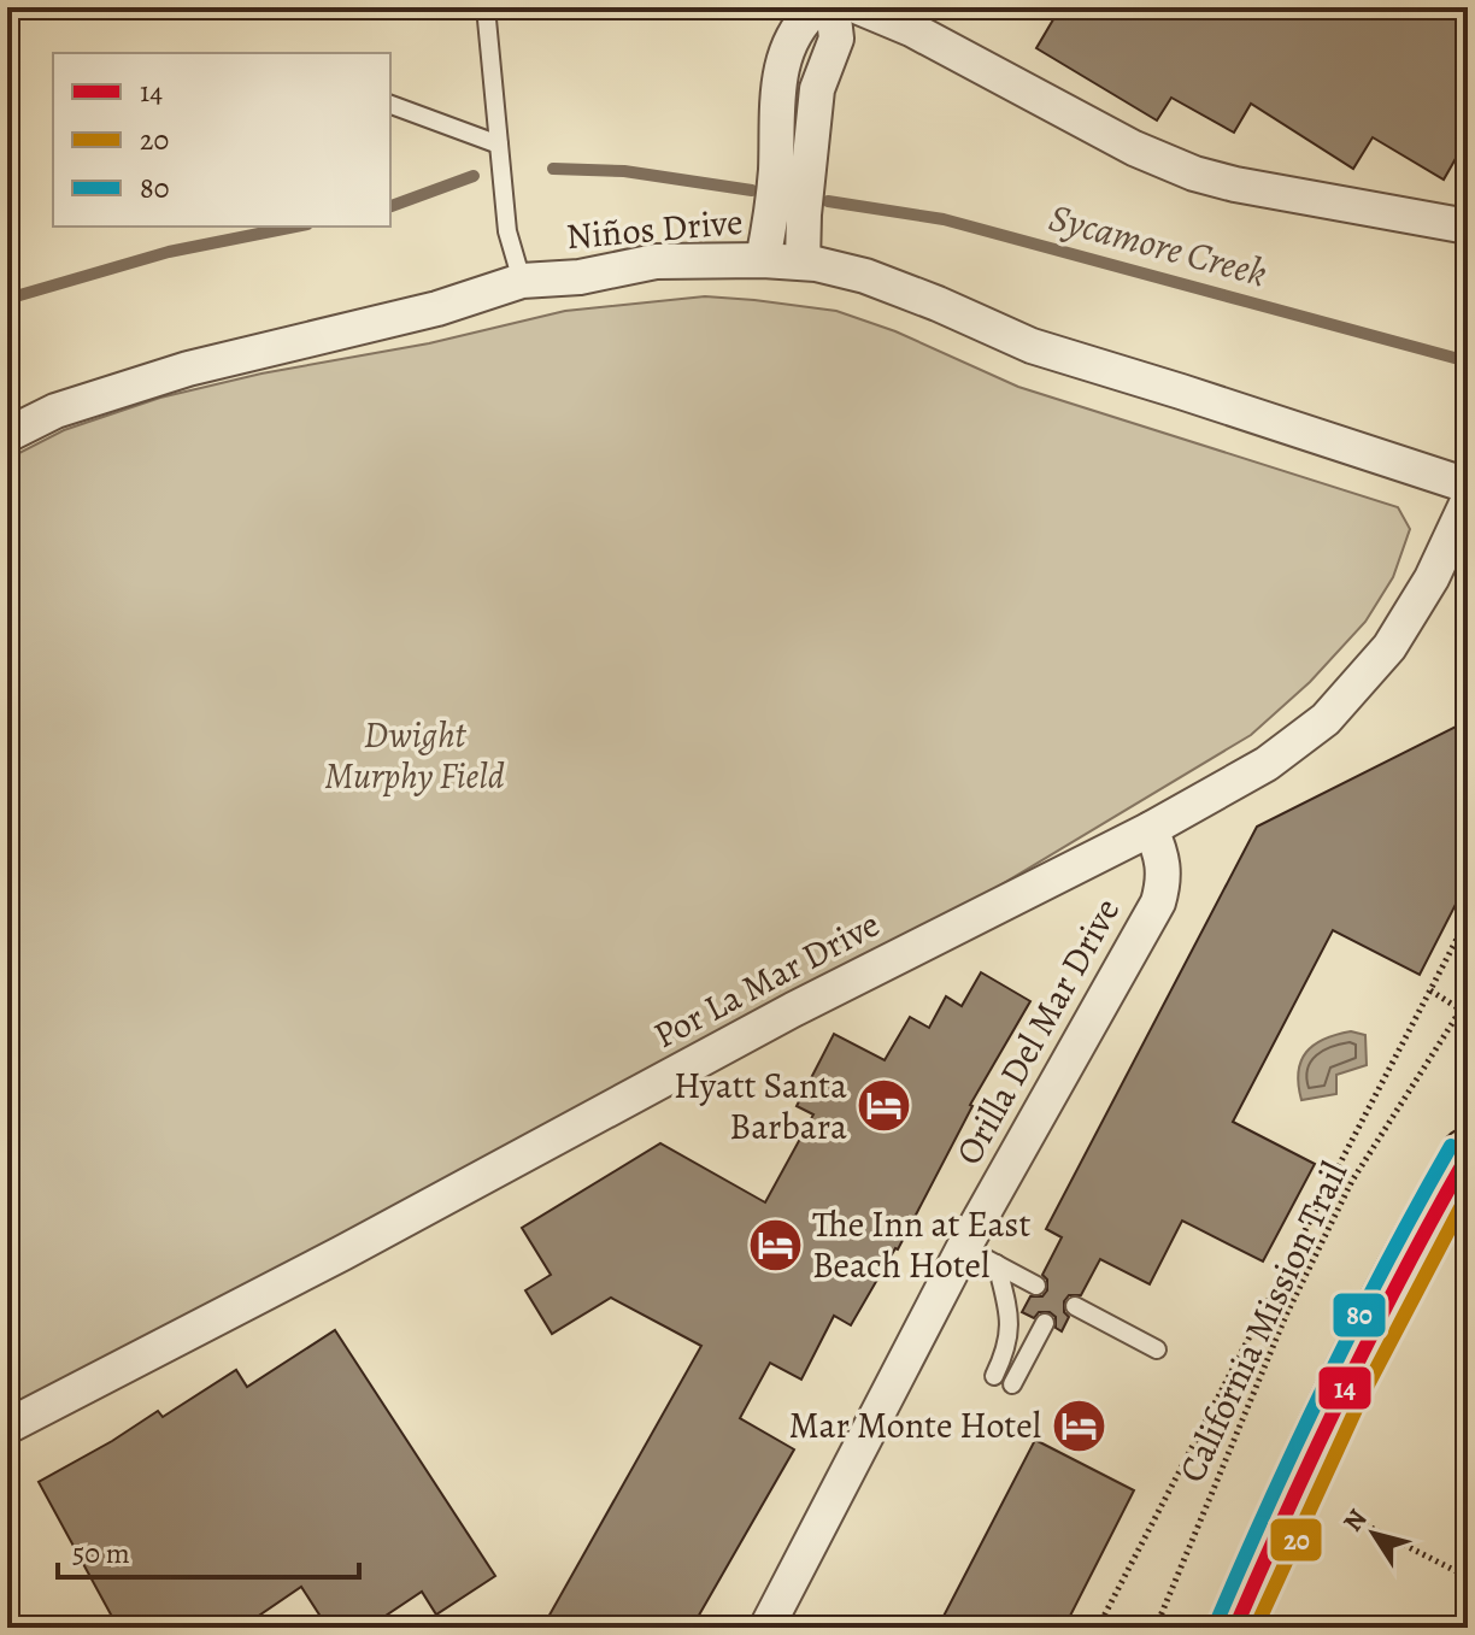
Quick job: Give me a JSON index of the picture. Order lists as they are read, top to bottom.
{
  "streets": {
    "street": ["Niños Drive", "Por La Mar Drive", "Orilla Del Mar Drive"],
    "path": ["California Mission Trail"]
  },
  "crossings": [
    ["Por La Mar Drive", "Orilla Del Mar Drive"]
  ],
  "water": ["Sycamore Creek"],
  "parks": ["Dwight Murphy Field"],
  "places": {
    "hotel": ["Hyatt Santa Barbara", "The Inn at East Beach Hotel", "Mar Monte Hotel"]
  },
  "lines": ["transit line 80", "transit line 14", "transit line 20"],
  "legend": ["14", "20", "80"],
  "scale_bar": "50 m",
  "north": "top left"
}
